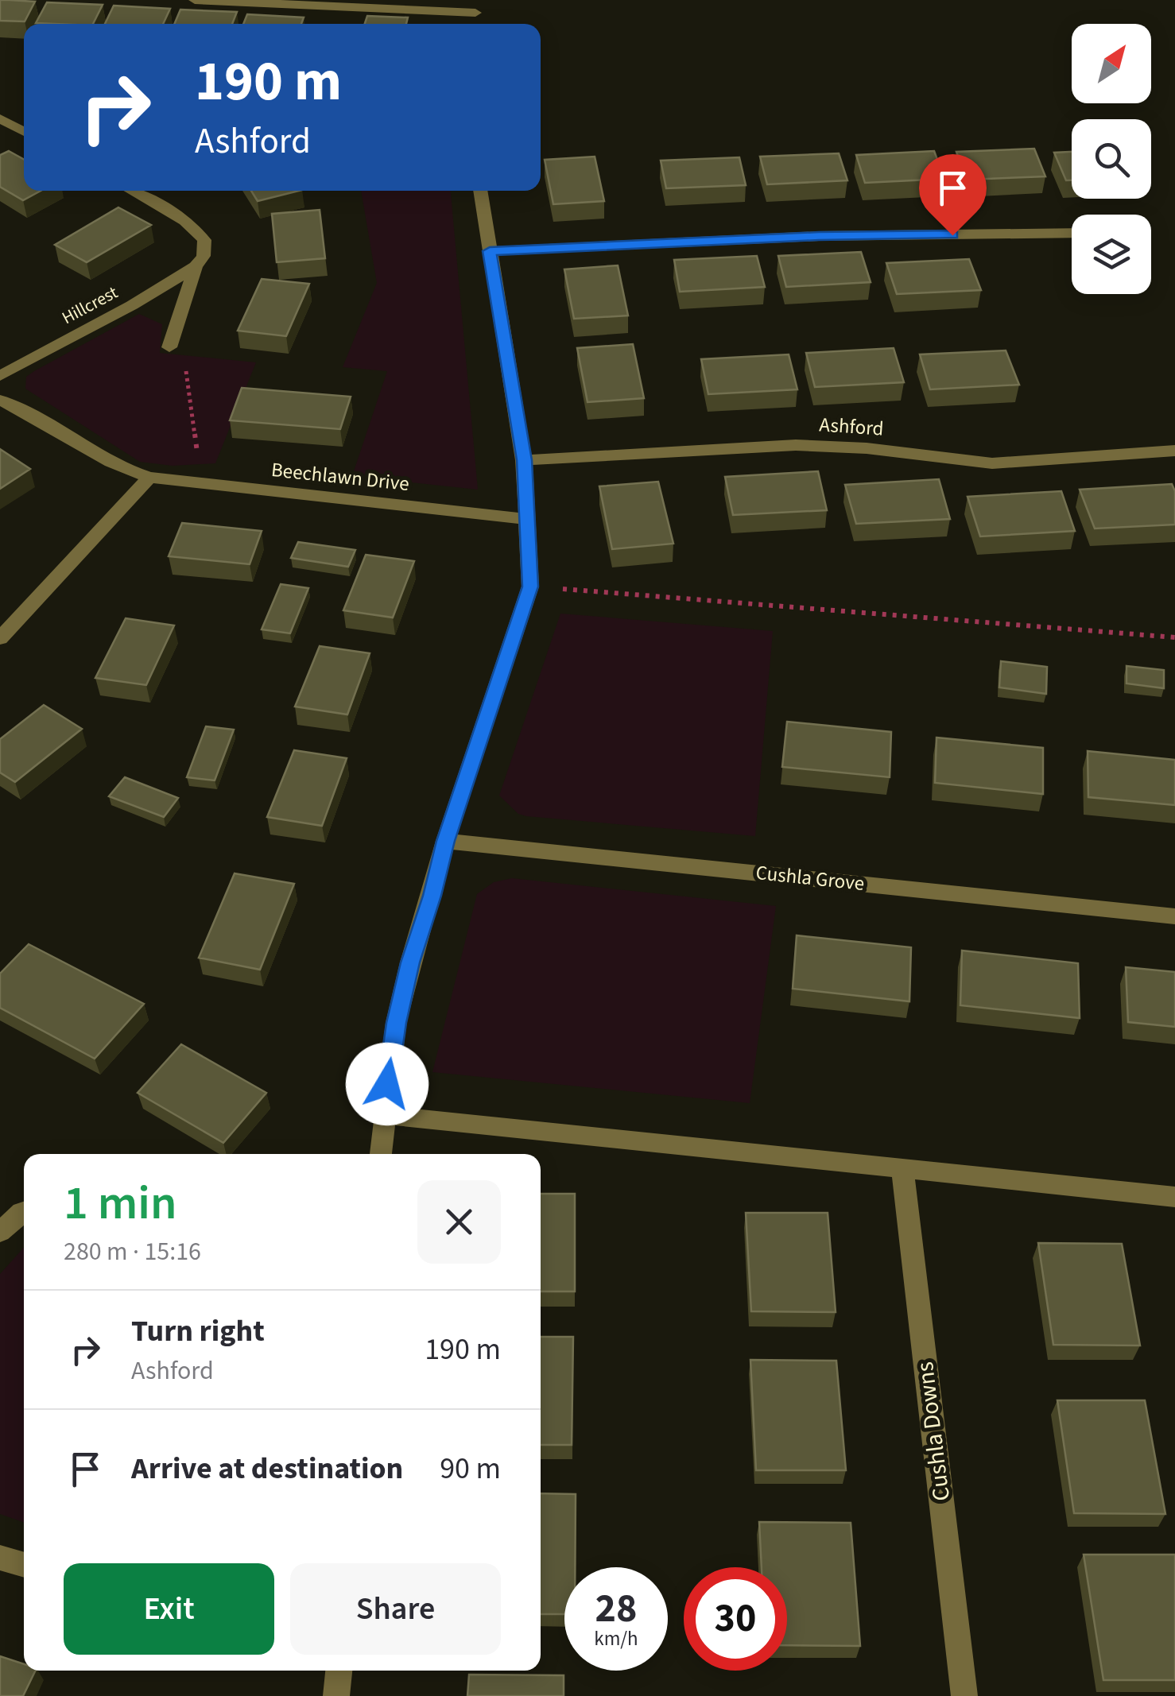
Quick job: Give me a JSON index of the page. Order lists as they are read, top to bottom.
{
  "streets": {
    "street": [
      "Hillcrest",
      "Ashford",
      "Beechlawn Drive",
      "Cushla Grove",
      "Cushla Downs"
    ]
  },
  "north": "top right",
  "page": {
    "turn": ["190 m", "Ashford"],
    "heading": ["1 min", "280 m · 15:16"],
    "list": [
      {
        "name": "Turn right",
        "note": "Ashford",
        "value": "190 m"
      },
      {
        "name": "Arrive at destination",
        "value": "90 m"
      }
    ],
    "buttons": ["Exit", "Share"],
    "speed": "28 km/h",
    "limit": "30"
  }
}
